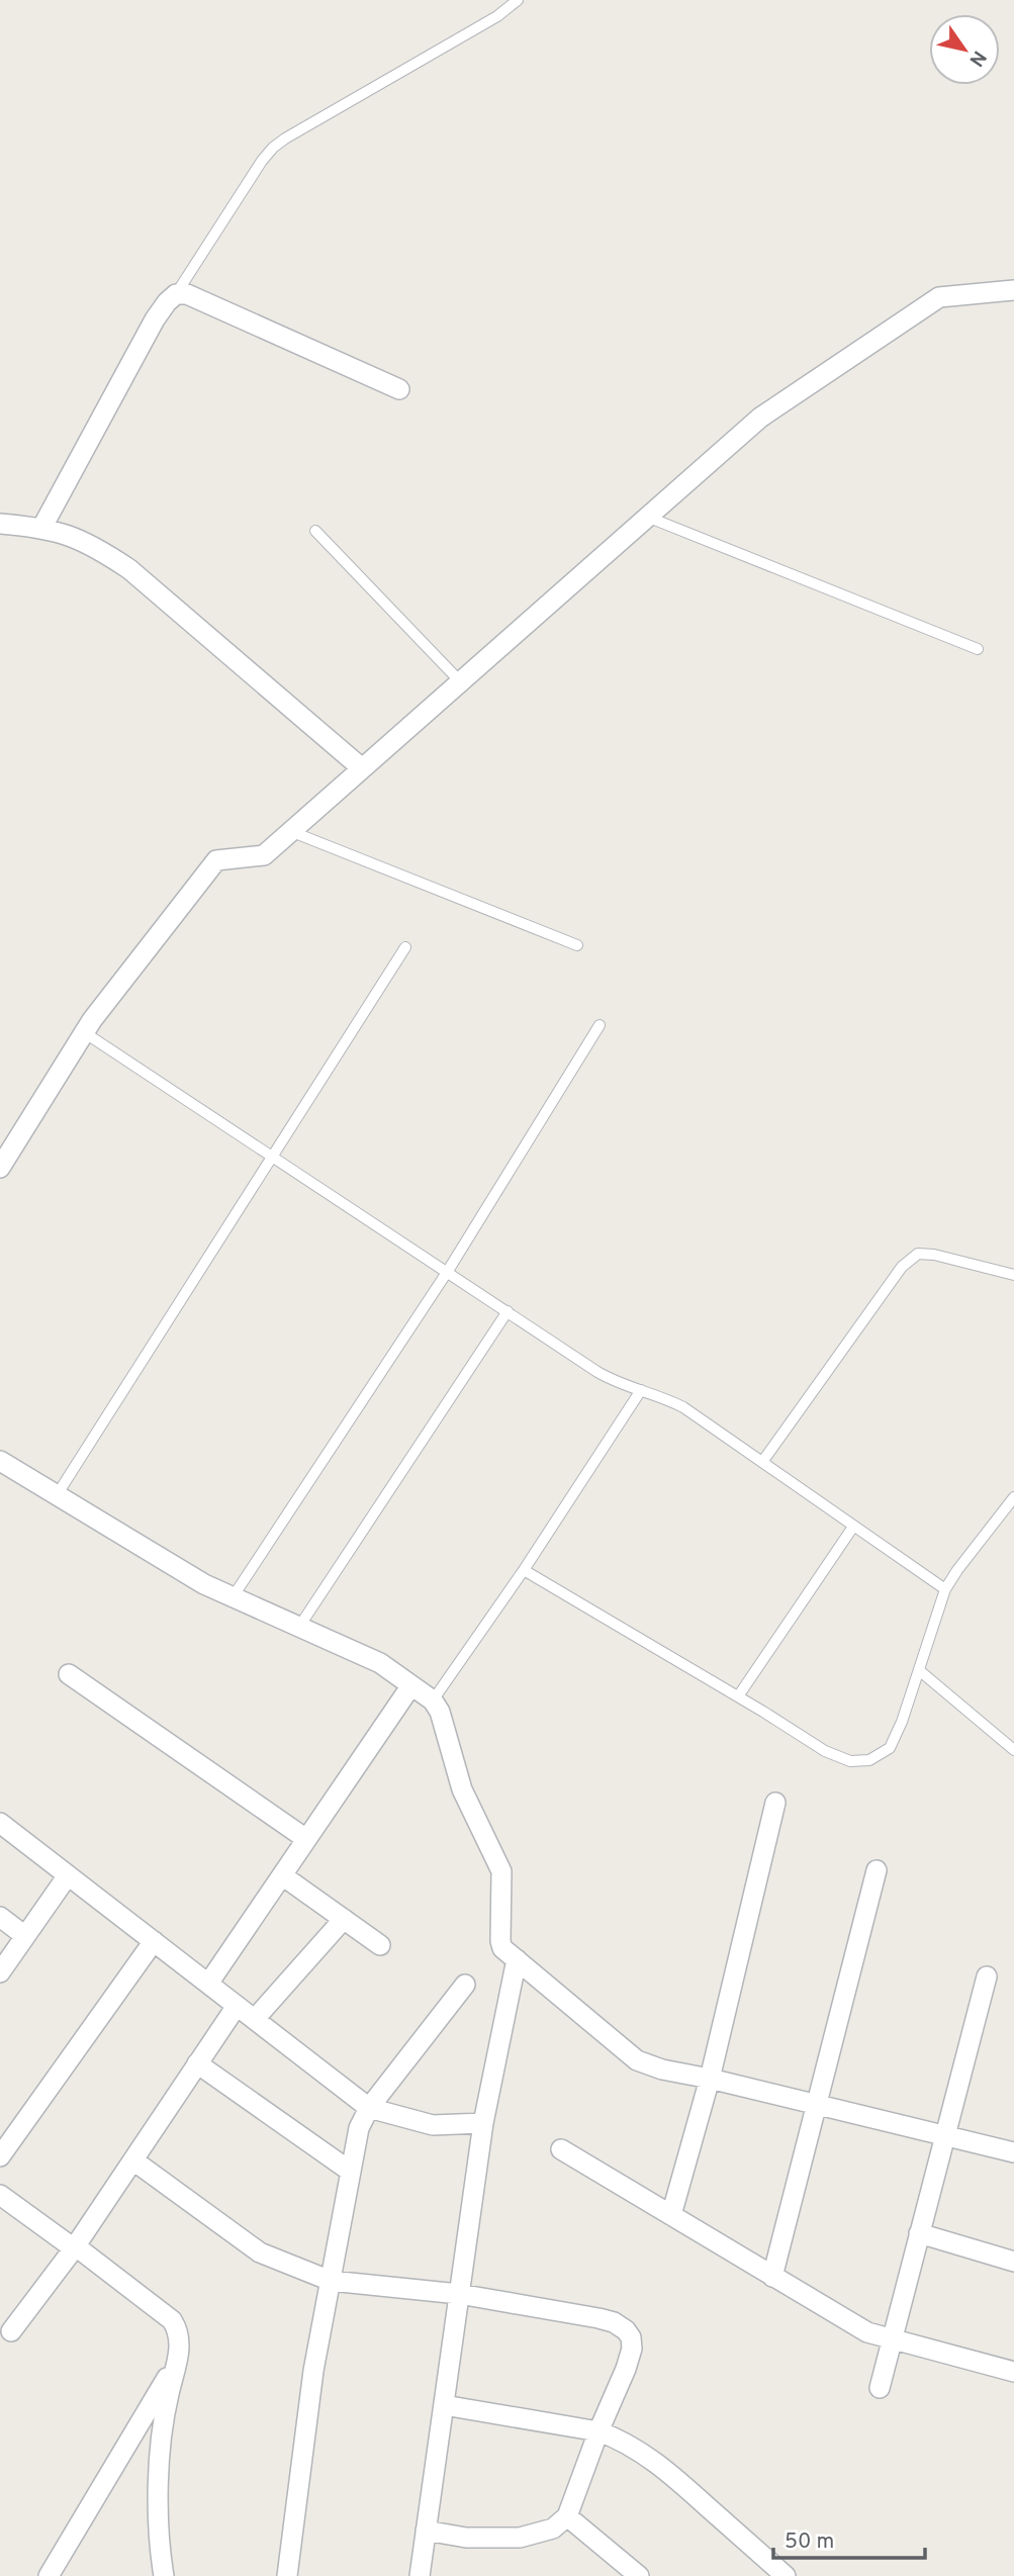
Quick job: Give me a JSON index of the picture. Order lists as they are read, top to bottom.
{
  "scale_bar": "50 m",
  "north": "bottom right"
}
